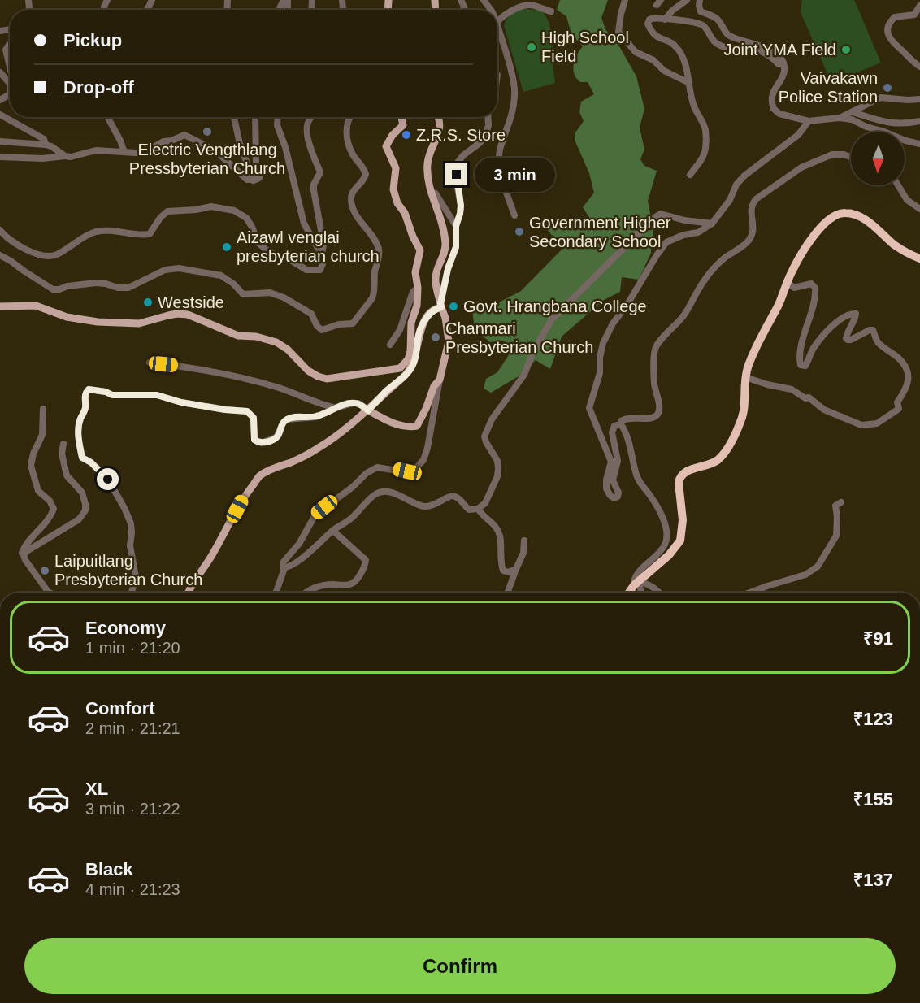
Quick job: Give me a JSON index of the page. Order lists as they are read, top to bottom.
{
  "places": [
    "High School Field",
    "Joint YMA Field",
    "Vaivakawn Police Station",
    "Electric Vengthlang Pressbyterian Church",
    "Z.R.S. Store",
    "Government Higher Secondary School",
    "Aizawl venglai presbyterian church",
    "Westside",
    "Govt. Hrangbana College",
    "Chanmari Presbyterian Church",
    "Laipuitlang Presbyterian Church"
  ],
  "north": "bottom",
  "page": {
    "banner": ["Pickup", "Drop-off"],
    "bubble": "3 min",
    "list": [
      {
        "name": "Economy",
        "note": "1 min · 21:20",
        "value": "₹91"
      },
      {
        "name": "Comfort",
        "note": "2 min · 21:21",
        "value": "₹123"
      },
      {
        "name": "XL",
        "note": "3 min · 21:22",
        "value": "₹155"
      },
      {
        "name": "Black",
        "note": "4 min · 21:23",
        "value": "₹137"
      }
    ],
    "buttons": "Confirm"
  }
}
